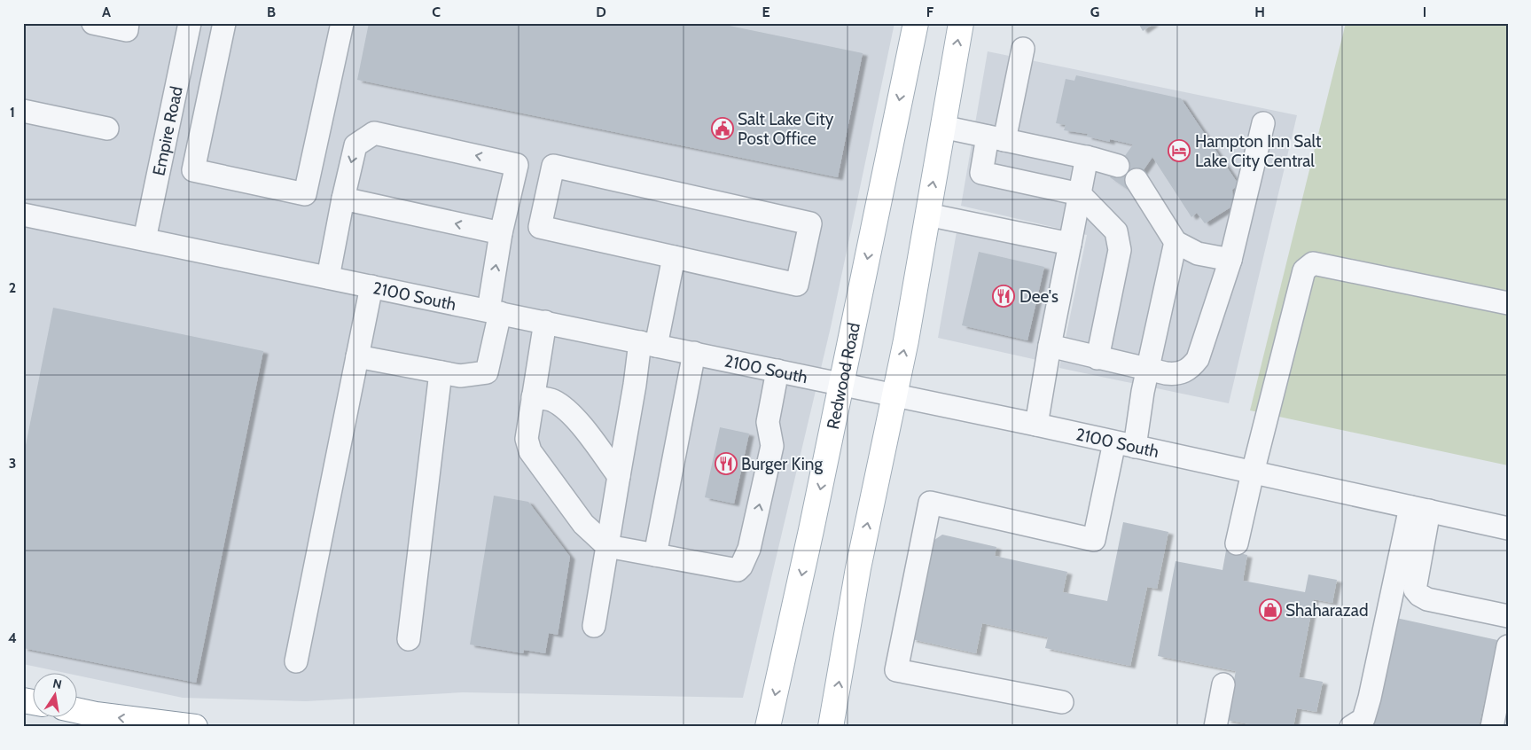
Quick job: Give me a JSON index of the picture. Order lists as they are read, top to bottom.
{
  "streets": {
    "main road": ["Redwood Road"],
    "street": ["Empire Road", "2100 South"]
  },
  "crossings": [
    ["Empire Road", "2100 South"],
    ["2100 South", "Redwood Road"]
  ],
  "places": {
    "public building": ["Salt Lake City Post Office"],
    "hotel": ["Hampton Inn Salt Lake City Central"],
    "restaurant": ["Dee's", "Burger King"],
    "shop": ["Shaharazad"]
  },
  "north": "top",
  "grid": {
    "columns": [
      "A",
      "B",
      "C",
      "D",
      "E",
      "F",
      "G",
      "H",
      "I"
    ],
    "rows": [
      "1",
      "2",
      "3",
      "4"
    ]
  }
}
